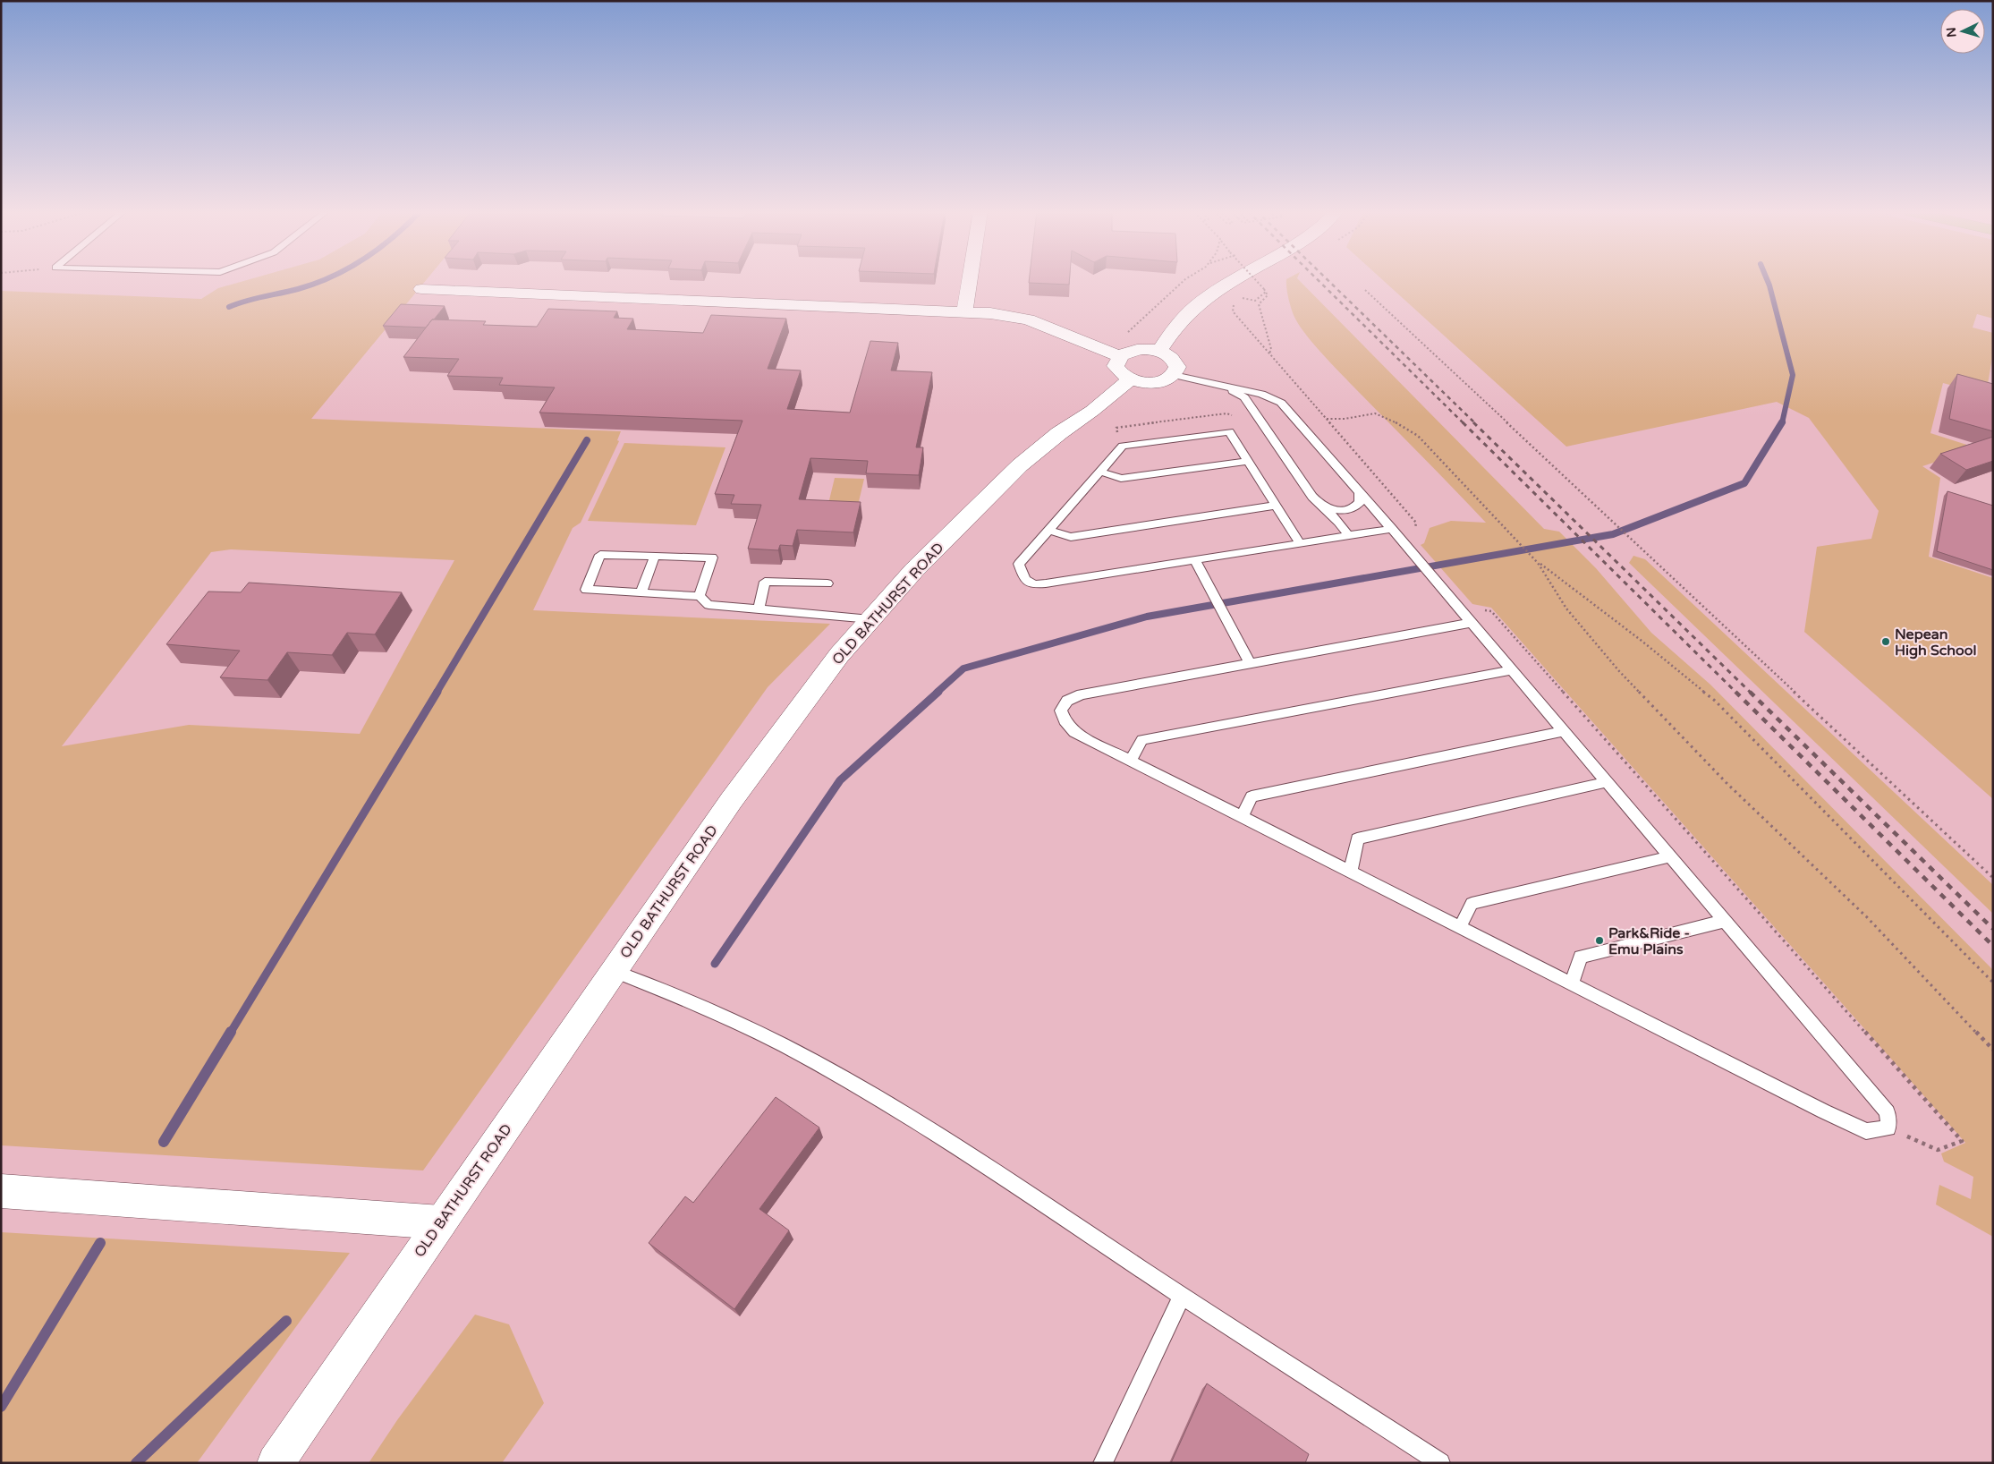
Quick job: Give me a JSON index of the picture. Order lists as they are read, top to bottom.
{
  "streets": {
    "main road": ["OLD BATHURST ROAD"]
  },
  "places": ["Nepean High School", "Park&Ride - Emu Plains"],
  "north": "left"
}
